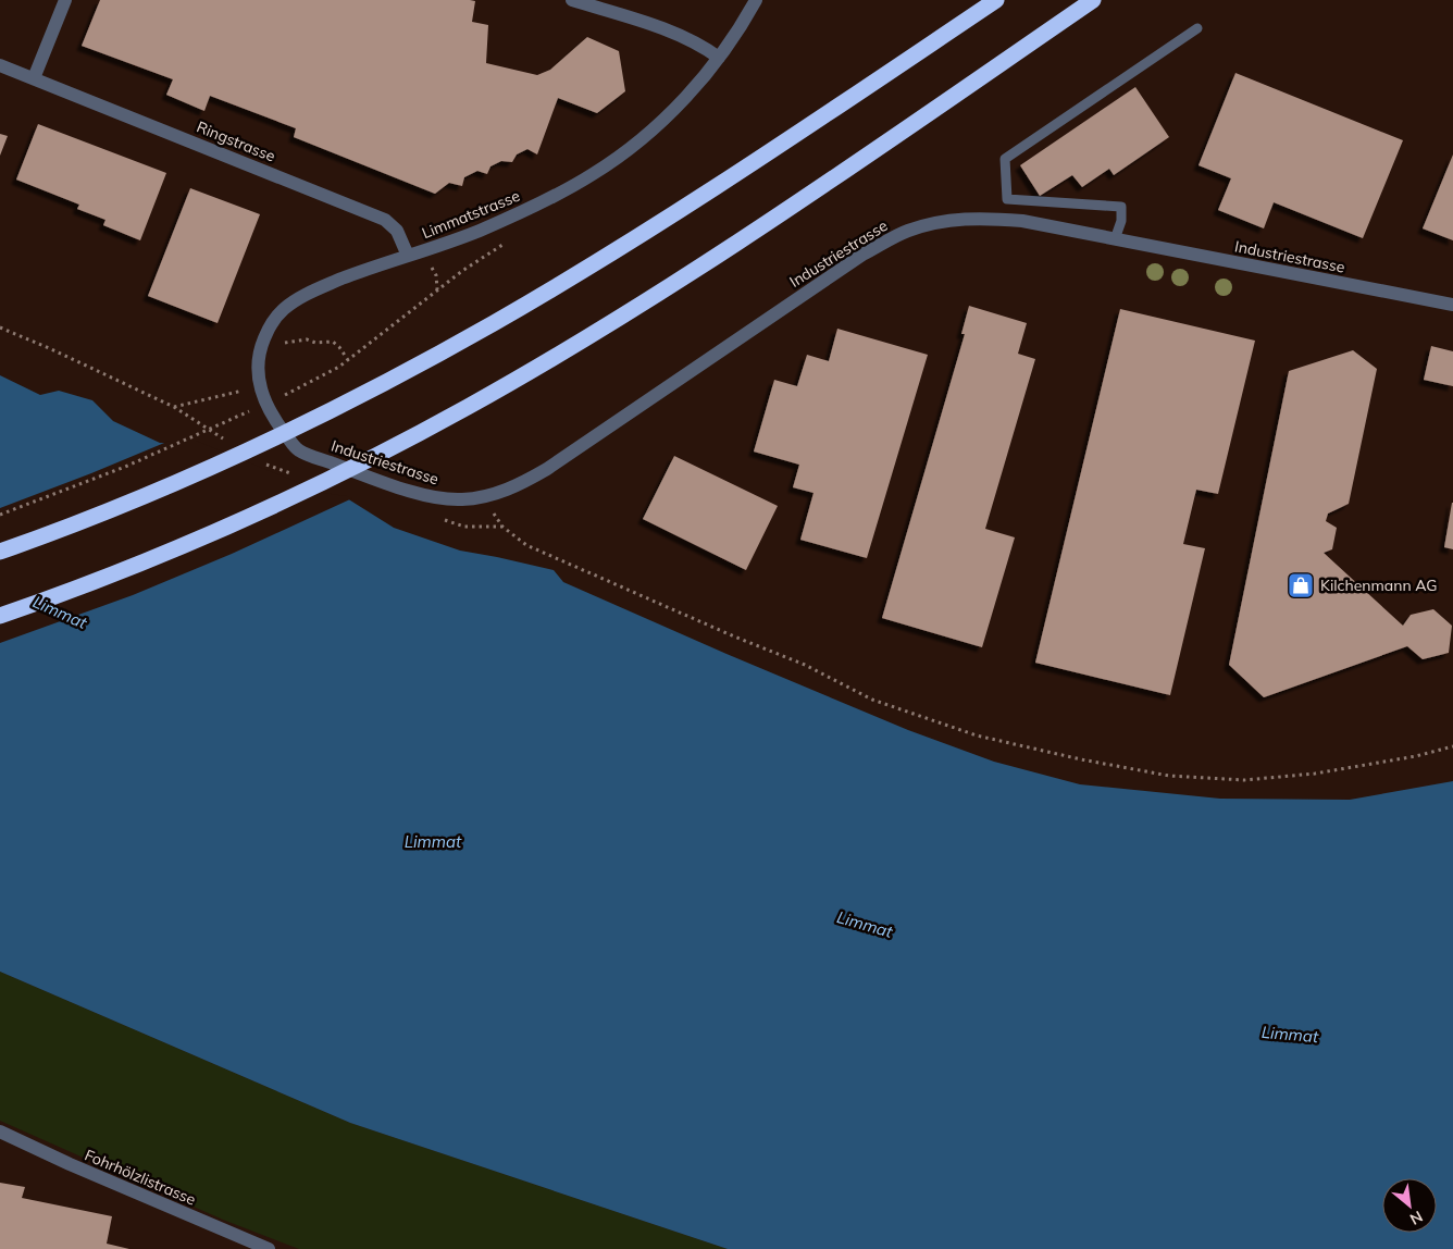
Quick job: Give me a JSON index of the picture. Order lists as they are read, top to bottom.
{
  "streets": {
    "street": [
      "Ringstrasse",
      "Limmatstrasse",
      "Industriestrasse",
      "Fohrhölzlistrasse"
    ]
  },
  "crossings": [
    ["Ringstrasse", "Limmatstrasse"],
    ["Limmatstrasse", "Industriestrasse"]
  ],
  "water": ["Limmat"],
  "places": {
    "shop": ["Kilchenmann AG"]
  },
  "north": "bottom right"
}
